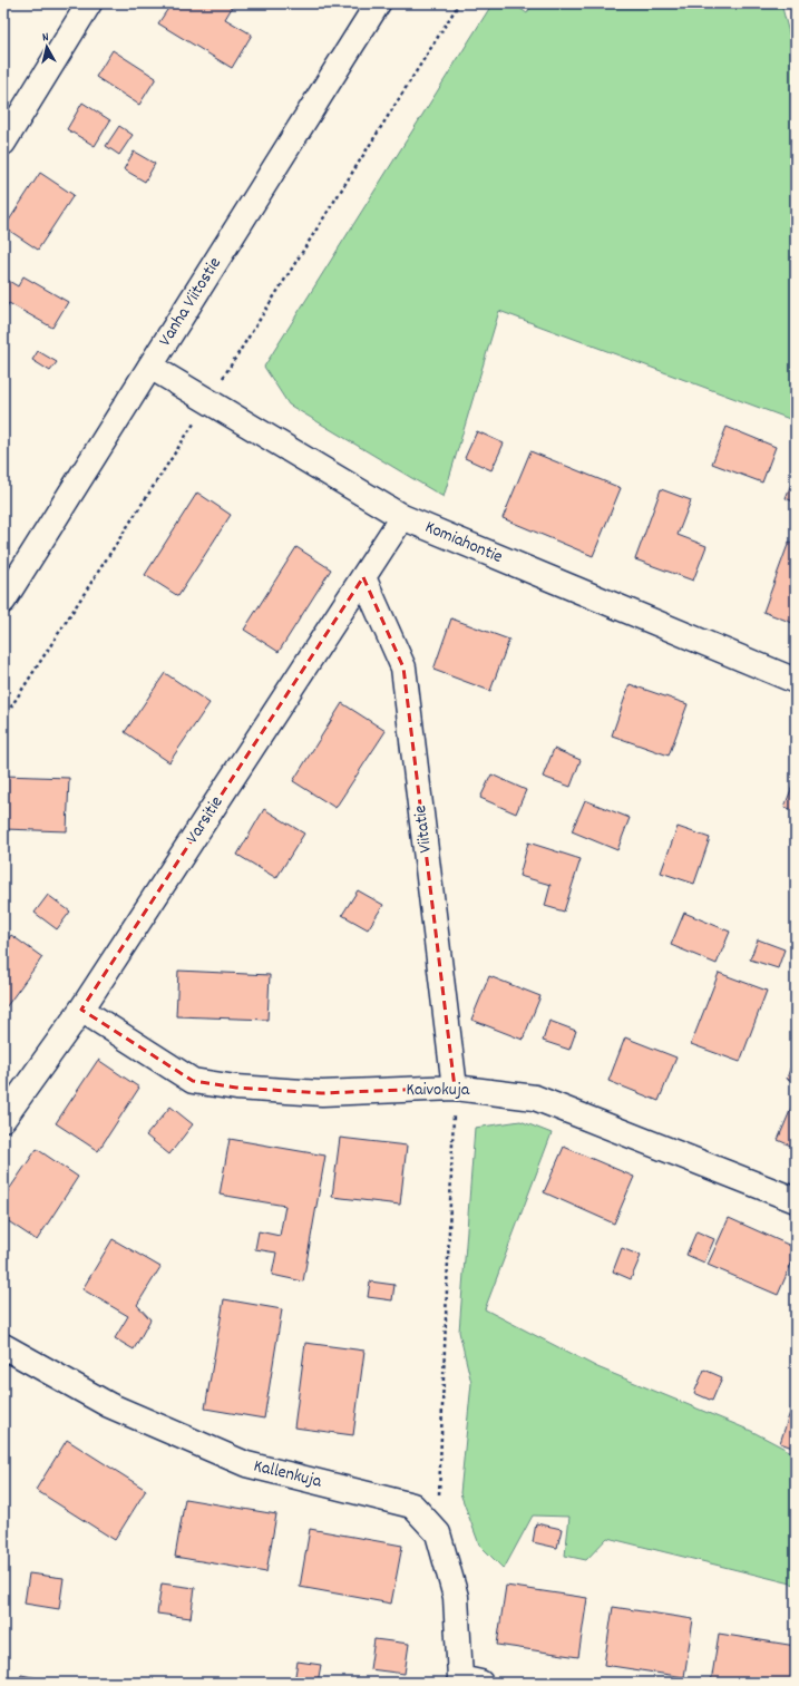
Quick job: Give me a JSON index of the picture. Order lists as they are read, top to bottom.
{
  "streets": {
    "street": [
      "Vanha Viitostie",
      "Komiahontie",
      "Varsitie",
      "Viitatie",
      "Kaivokuja",
      "Kallenkuja"
    ]
  },
  "crossings": [
    ["Vanha Viitostie", "Komiahontie"],
    ["Komiahontie", "Varsitie"],
    ["Varsitie", "Viitatie"],
    ["Varsitie", "Kaivokuja"],
    ["Viitatie", "Kaivokuja"]
  ],
  "north": "top"
}
